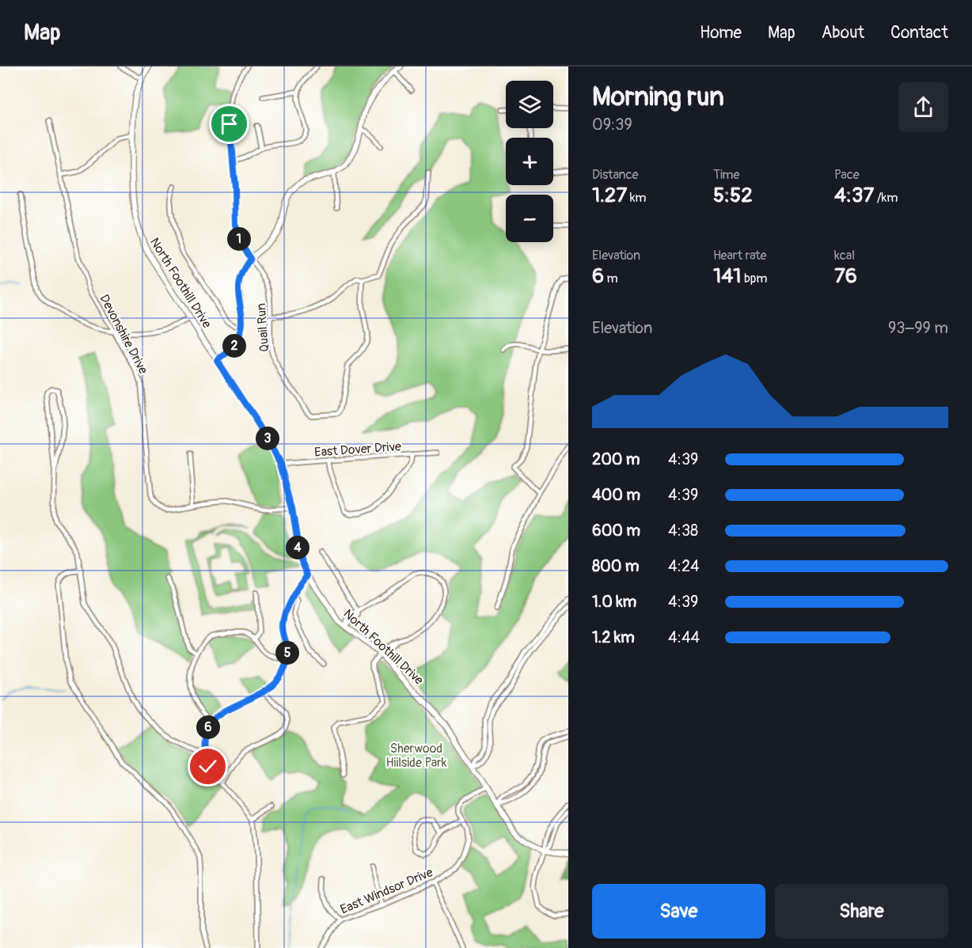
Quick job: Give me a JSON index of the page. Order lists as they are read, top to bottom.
{
  "streets": {
    "street": [
      "North Foothill Drive",
      "Quail Run",
      "Devonshire Drive",
      "East Dover Drive",
      "East Windsor Drive"
    ]
  },
  "crossings": [
    ["North Foothill Drive", "Devonshire Drive"],
    ["North Foothill Drive", "East Dover Drive"],
    ["North Foothill Drive", "East Windsor Drive"]
  ],
  "parks": ["Sherwood Hiilside Park"],
  "page": {
    "header": "Map",
    "nav": [
      "Home",
      "Map",
      "About",
      "Contact"
    ],
    "heading": ["Morning run", "09:39"],
    "map_buttons": ["+", "−"],
    "stats": [
      ["Distance", "1.27 km"],
      ["Time", "5:52"],
      ["Pace", "4:37 /km"],
      ["Elevation", "6 m"],
      ["Heart rate", "141 bpm"],
      ["kcal", "76"]
    ],
    "pins": [
      "1",
      "2",
      "3",
      "4",
      "5",
      "6"
    ],
    "chart": ["Elevation", "93–99 m"],
    "list": [
      {
        "name": "200 m",
        "note": "4:39"
      },
      {
        "name": "400 m",
        "note": "4:39"
      },
      {
        "name": "600 m",
        "note": "4:38"
      },
      {
        "name": "800 m",
        "note": "4:24"
      },
      {
        "name": "1.0 km",
        "note": "4:39"
      },
      {
        "name": "1.2 km",
        "note": "4:44"
      }
    ],
    "buttons": ["Save", "Share"]
  }
}
